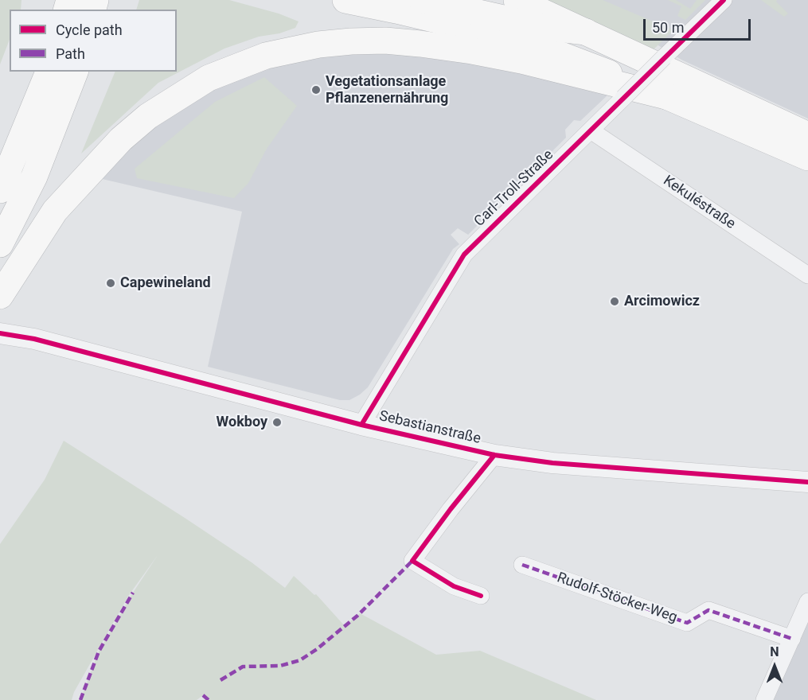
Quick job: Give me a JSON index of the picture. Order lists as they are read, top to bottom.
{
  "streets": {
    "street": [
      "Carl-Troll-Straße",
      "Kekuléstraße",
      "Sebastianstraße",
      "Rudolf-Stöcker-Weg"
    ]
  },
  "crossings": [
    ["Carl-Troll-Straße", "Kekuléstraße"],
    ["Carl-Troll-Straße", "Sebastianstraße"]
  ],
  "places": [
    "Vegetationsanlage Pflanzenernährung",
    "Capewineland",
    "Arcimowicz",
    "Wokboy"
  ],
  "legend": ["Cycle path", "Path"],
  "scale_bar": "50 m",
  "north": "top"
}
